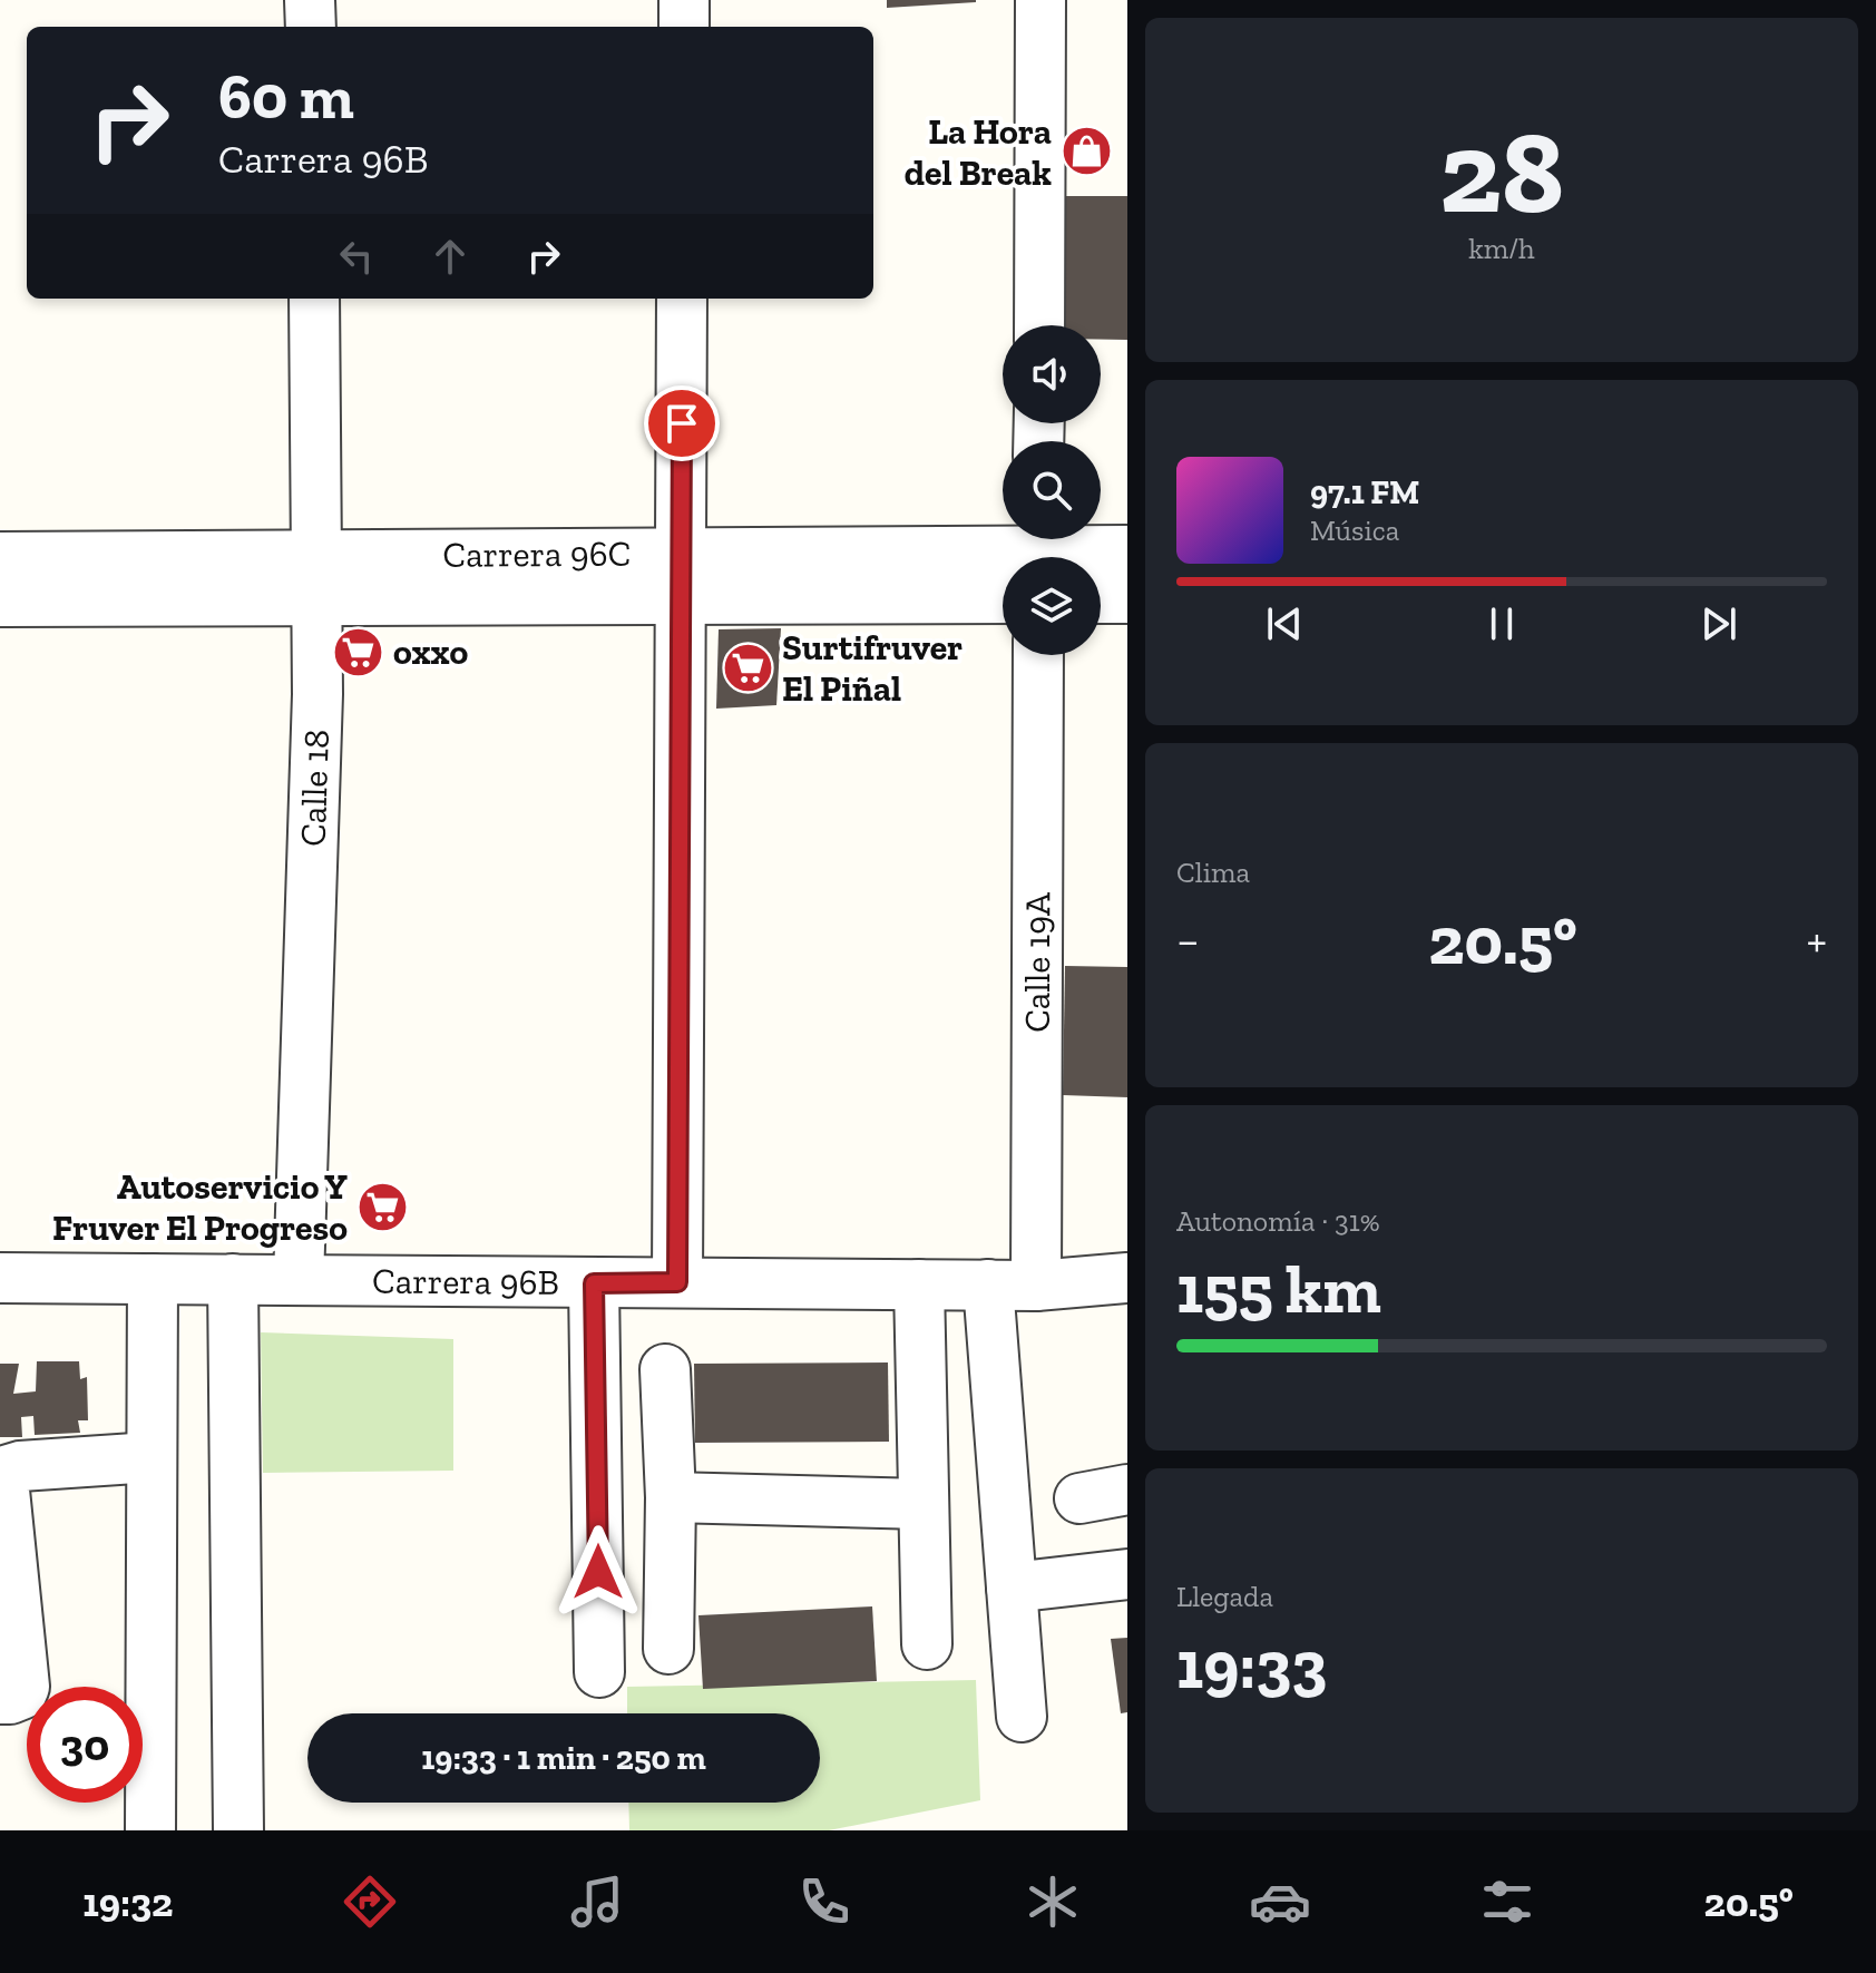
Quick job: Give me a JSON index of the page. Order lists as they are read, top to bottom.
{
  "streets": {
    "street": [
      "Carrera 96C",
      "Calle 18",
      "Calle 19A",
      "Carrera 96B"
    ]
  },
  "crossings": [
    ["Carrera 96C", "Calle 18"],
    ["Calle 18", "Carrera 96B"],
    ["Calle 19A", "Carrera 96B"]
  ],
  "places": {
    "shop": ["La Hora del Break"],
    "supermarket": ["oxxo", "Surtifruver El Piñal", "Autoservicio Y Fruver El Progreso"]
  },
  "page": {
    "tile": [
      ["28", "km/h"],
      "Clima",
      ["Autonomía · 31%", "155 km"],
      ["Llegada", "19:33"]
    ],
    "turn": ["60 m", "Carrera 96B"],
    "song": ["97.1 FM", "Música"],
    "heat": ["−", "20.5°", "+"],
    "limit": "30",
    "trip": "19:33 · 1 min · 250 m",
    "tabs": ["19:32", "20.5°"]
  }
}
